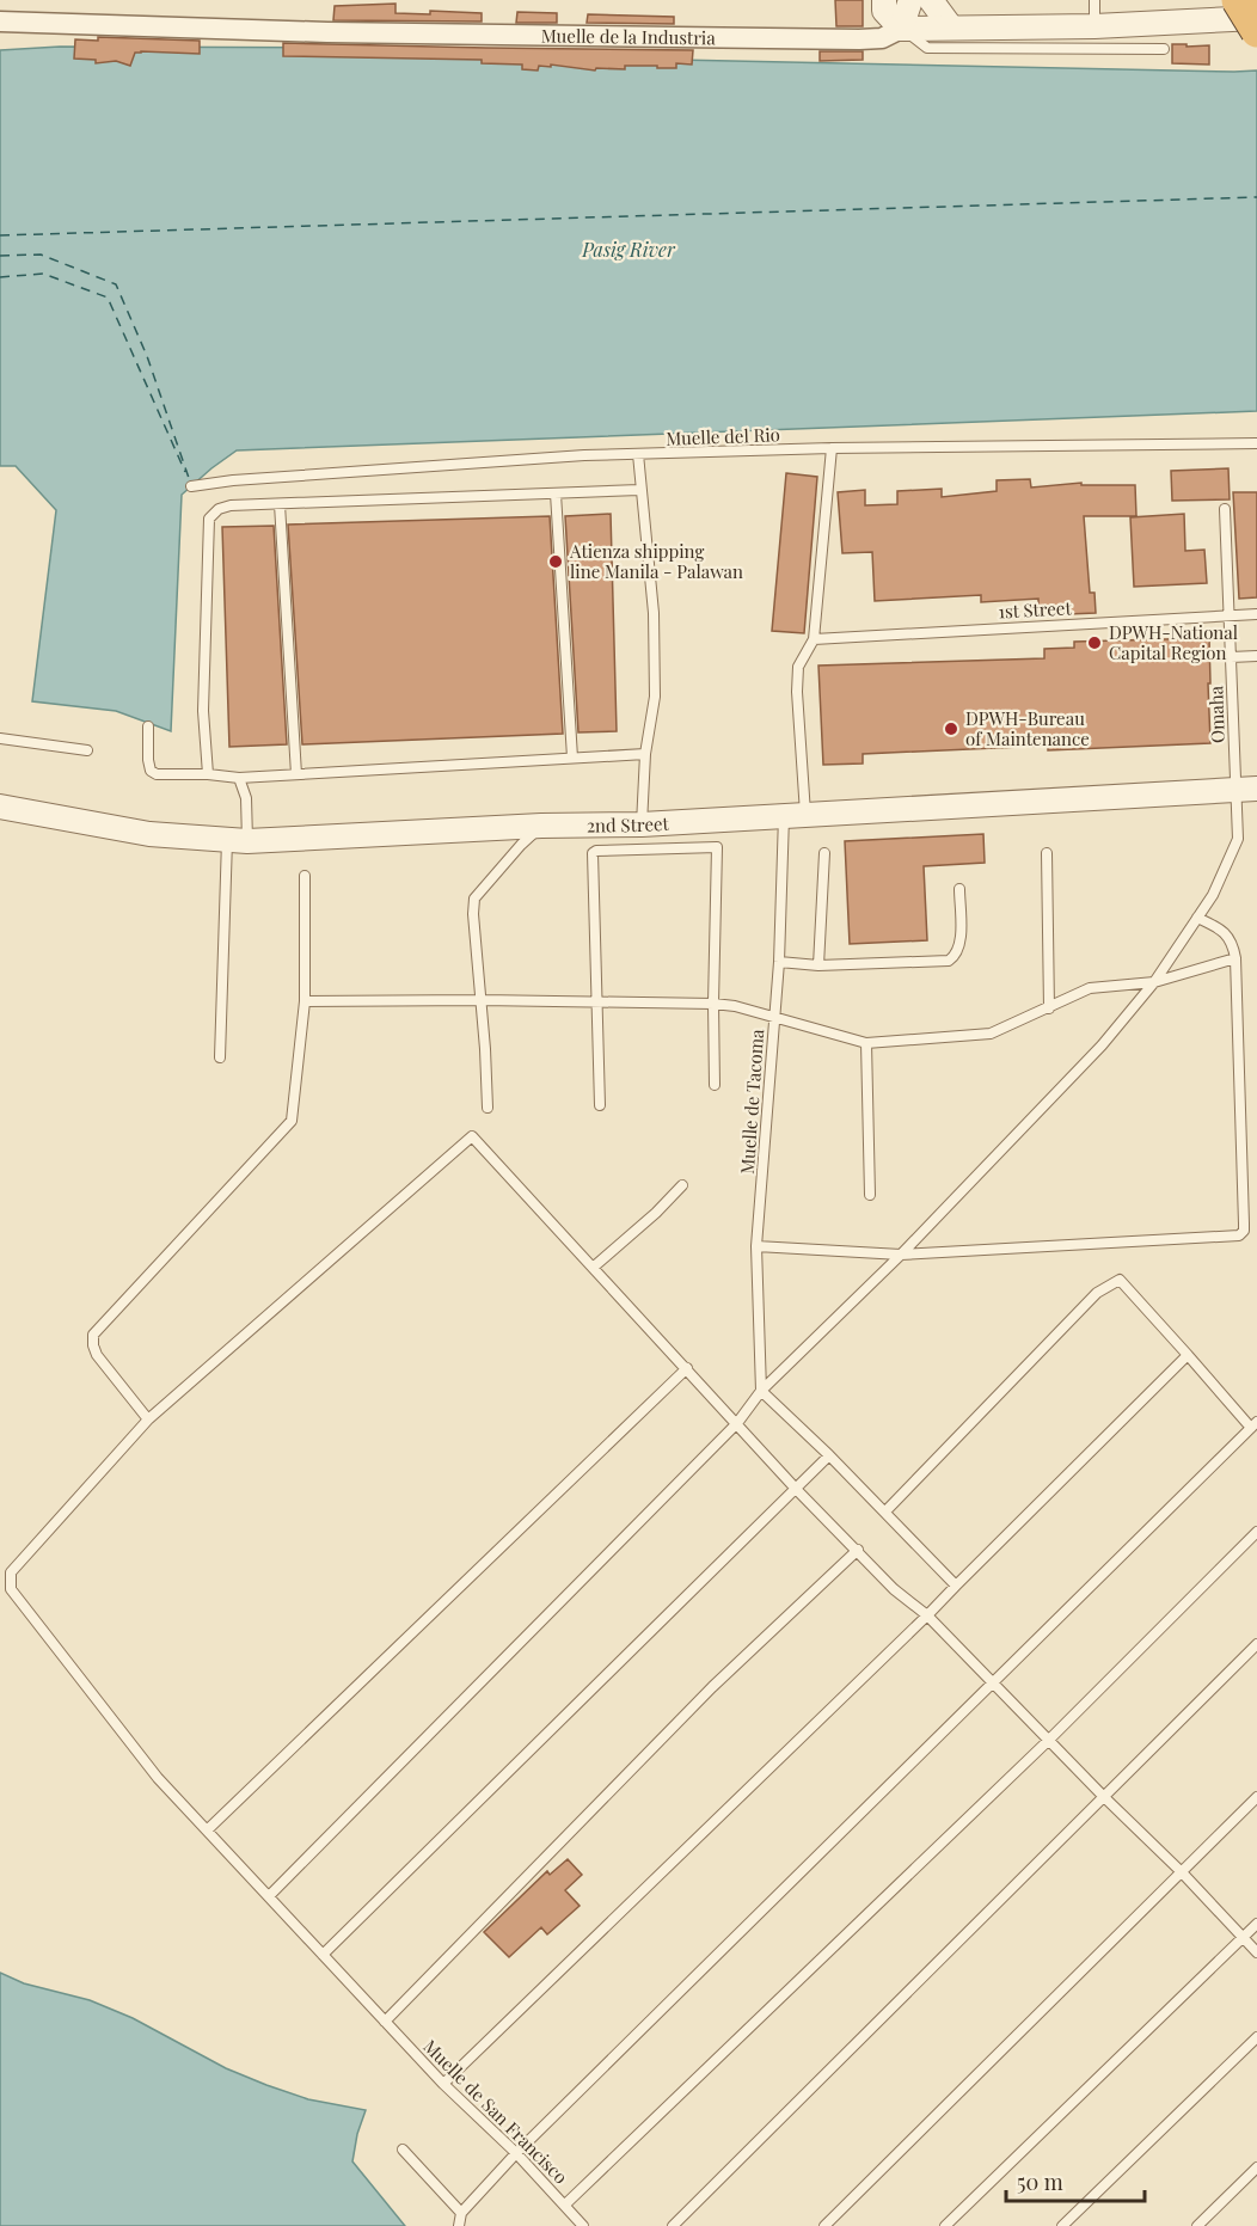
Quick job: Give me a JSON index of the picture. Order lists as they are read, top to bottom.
{
  "streets": {
    "street": ["Muelle de la Industria", "2nd Street"],
    "lane": [
      "Muelle del Rio",
      "1st Street",
      "Omaha",
      "Muelle de Tacoma",
      "Muelle de San Francisco"
    ]
  },
  "crossings": [
    ["1st Street", "Omaha"],
    ["1st Street", "Muelle de Tacoma"],
    ["Omaha", "2nd Street"],
    ["Omaha", "Muelle de Tacoma"],
    ["Omaha", "Muelle de San Francisco"],
    ["2nd Street", "Muelle de Tacoma"]
  ],
  "water": ["Pasig River"],
  "places": ["Atienza shipping line Manila - Palawan", "DPWH-National Capital Region", "DPWH-Bureau of Maintenance"],
  "scale_bar": "50 m"
}
